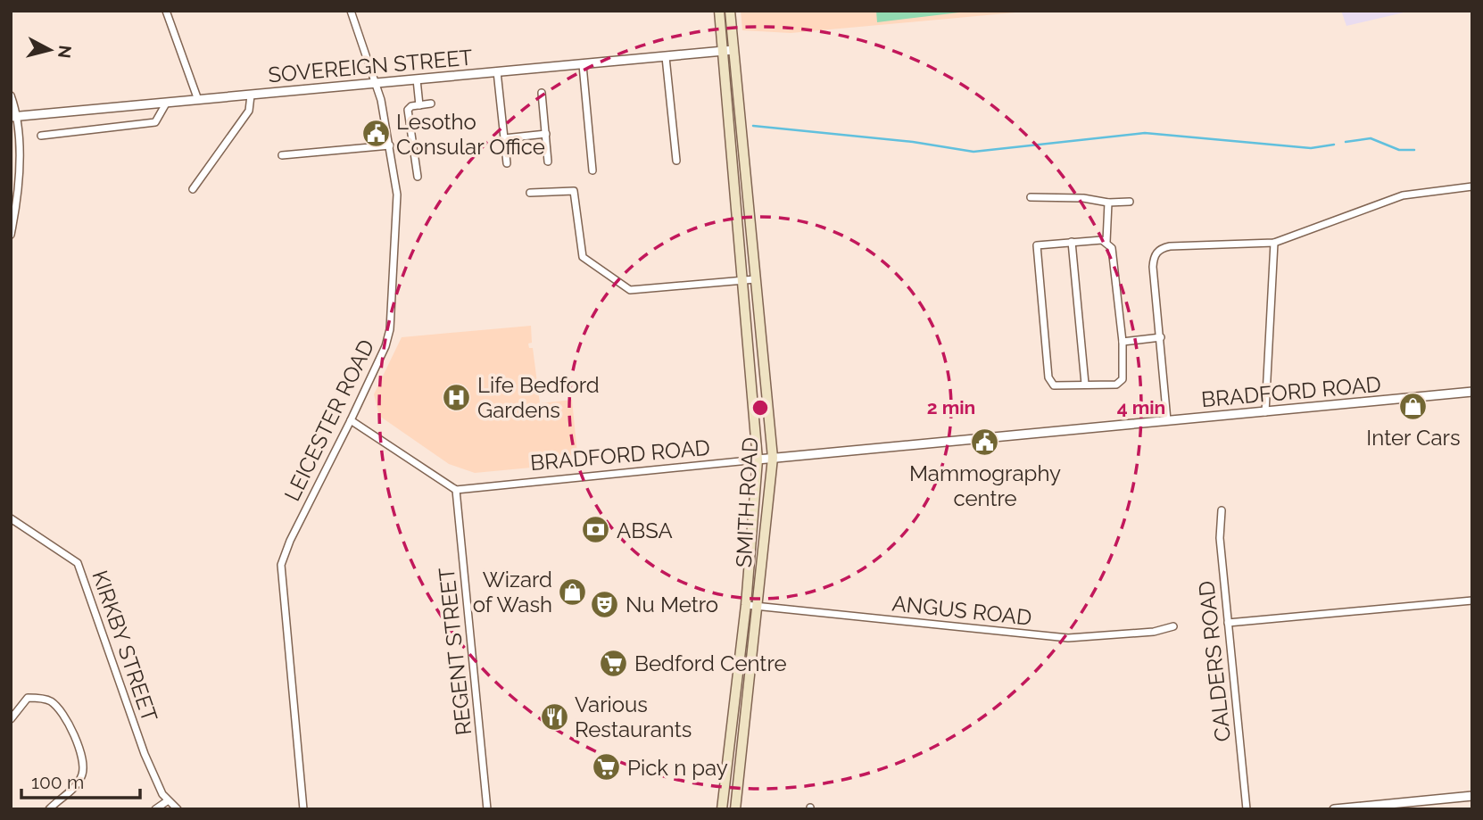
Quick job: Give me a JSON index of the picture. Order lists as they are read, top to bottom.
{
  "streets": {
    "main road": ["SMITH ROAD"],
    "street": [
      "SOVEREIGN STREET",
      "BRADFORD ROAD",
      "LEICESTER ROAD",
      "ANGUS ROAD",
      "KIRKBY STREET",
      "REGENT STREET",
      "CALDERS ROAD"
    ]
  },
  "crossings": [
    ["SOVEREIGN STREET", "LEICESTER ROAD"],
    ["SOVEREIGN STREET", "SMITH ROAD"],
    ["BRADFORD ROAD", "SMITH ROAD"],
    ["BRADFORD ROAD", "REGENT STREET"],
    ["SMITH ROAD", "ANGUS ROAD"]
  ],
  "places": {
    "public building": ["Lesotho Consular Office", "Mammography centre"],
    "hospital": ["Life Bedford Gardens"],
    "shop": ["Inter Cars", "Wizard of Wash"],
    "bank": ["ABSA"],
    "theatre": ["Nu Metro"],
    "supermarket": ["Bedford Centre", "Pick n pay"],
    "restaurant": ["Various Restaurants"]
  },
  "scale_bar": "100 m",
  "north": "right",
  "rings": ["2 min", "4 min"]
}
